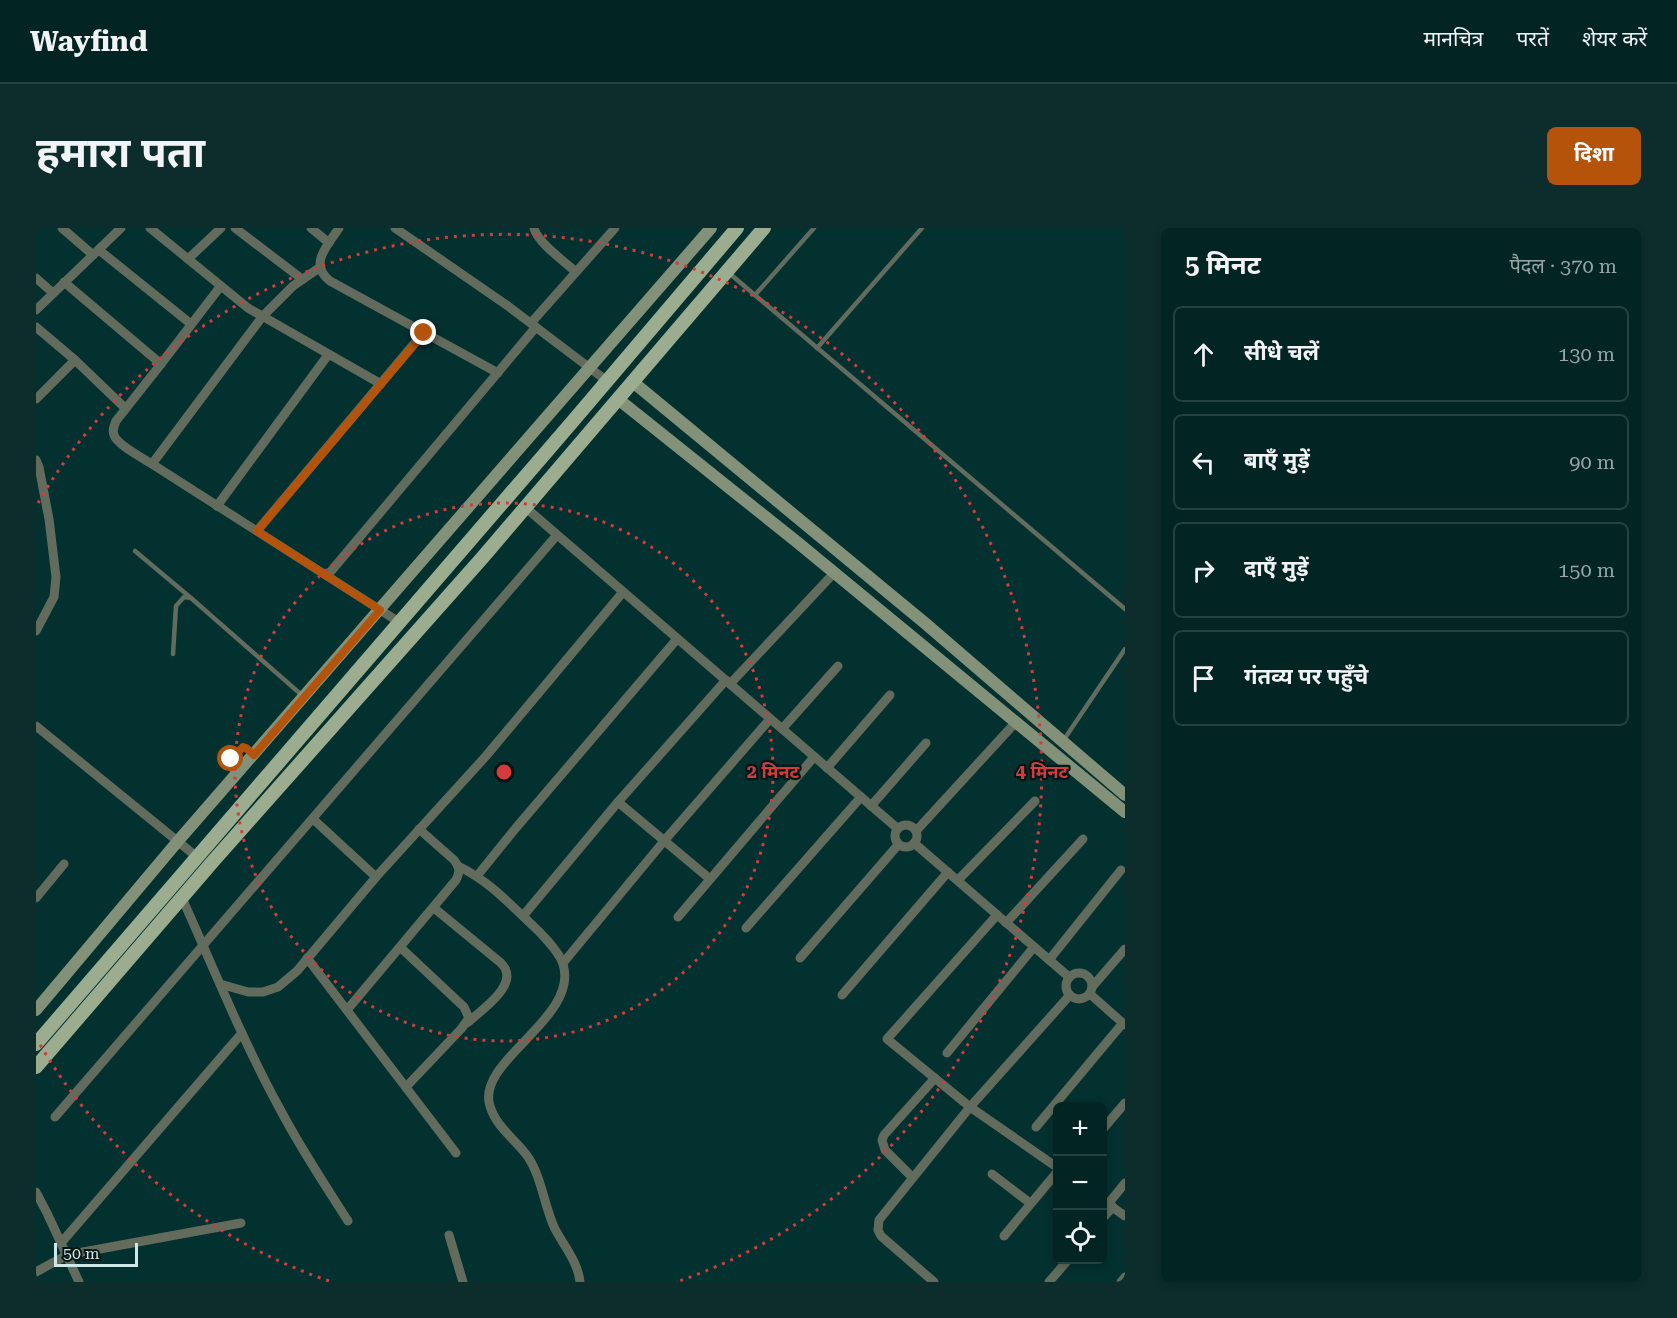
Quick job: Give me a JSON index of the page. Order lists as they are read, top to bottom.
{
  "scale_bar": "50 m",
  "page": {
    "header": "Wayfind",
    "nav": ["मानचित्र", "परतें", "शेयर करें"],
    "buttons": "दिशा",
    "title": "हमारा पता",
    "heading": ["5 मिनट", "पैदल · 370 m"],
    "list": [
      ["सीधे चलें", "130 m"],
      ["बाएँ मुड़ें", "90 m"],
      ["दाएँ मुड़ें", "150 m"],
      "गंतव्य पर पहुँचे"
    ],
    "map_buttons": ["+", "−"],
    "scale": "50 m"
  },
  "rings": ["2 मिनट", "4 मिनट"]
}
